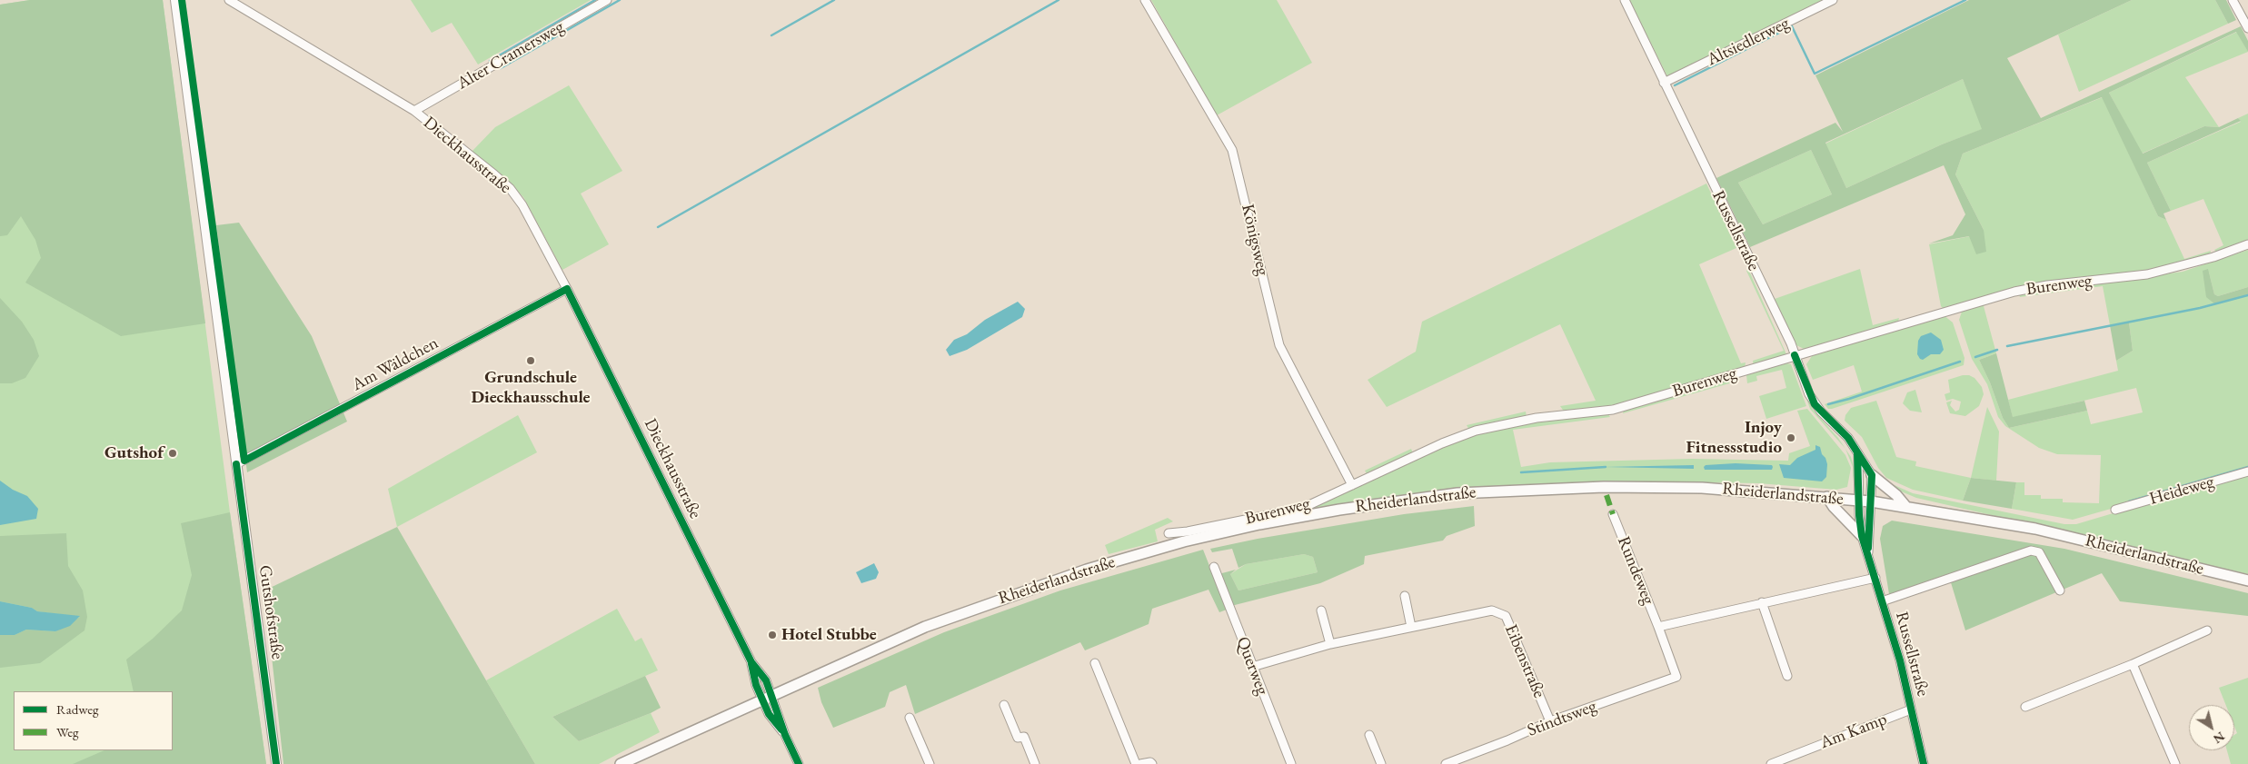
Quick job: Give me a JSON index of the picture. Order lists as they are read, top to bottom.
{
  "streets": {
    "main road": ["Rheiderlandstraße"],
    "street": [
      "Altsiedlerweg",
      "Alter Cramersweg",
      "Dieckhausstraße",
      "Russellstraße",
      "Königsweg",
      "Burenweg",
      "Am Wäldchen",
      "Heideweg",
      "Rundeweg",
      "Gutshofstraße",
      "Eibenstraße",
      "Querweg",
      "Stindtsweg",
      "Am Kamp"
    ]
  },
  "crossings": [
    ["Altsiedlerweg", "Russellstraße"],
    ["Alter Cramersweg", "Dieckhausstraße"],
    ["Dieckhausstraße", "Am Wäldchen"],
    ["Dieckhausstraße", "Rheiderlandstraße"],
    ["Russellstraße", "Burenweg"],
    ["Russellstraße", "Rheiderlandstraße"],
    ["Russellstraße", "Rundeweg"],
    ["Russellstraße", "Am Kamp"],
    ["Königsweg", "Burenweg"],
    ["Am Wäldchen", "Gutshofstraße"],
    ["Rundeweg", "Stindtsweg"],
    ["Eibenstraße", "Querweg"],
    ["Eibenstraße", "Stindtsweg"]
  ],
  "places": [
    "Grundschule Dieckhausschule",
    "Injoy Fitnessstudio",
    "Gutshof",
    "Hotel Stubbe"
  ],
  "legend": ["Radweg", "Weg"],
  "north": "bottom right"
}
